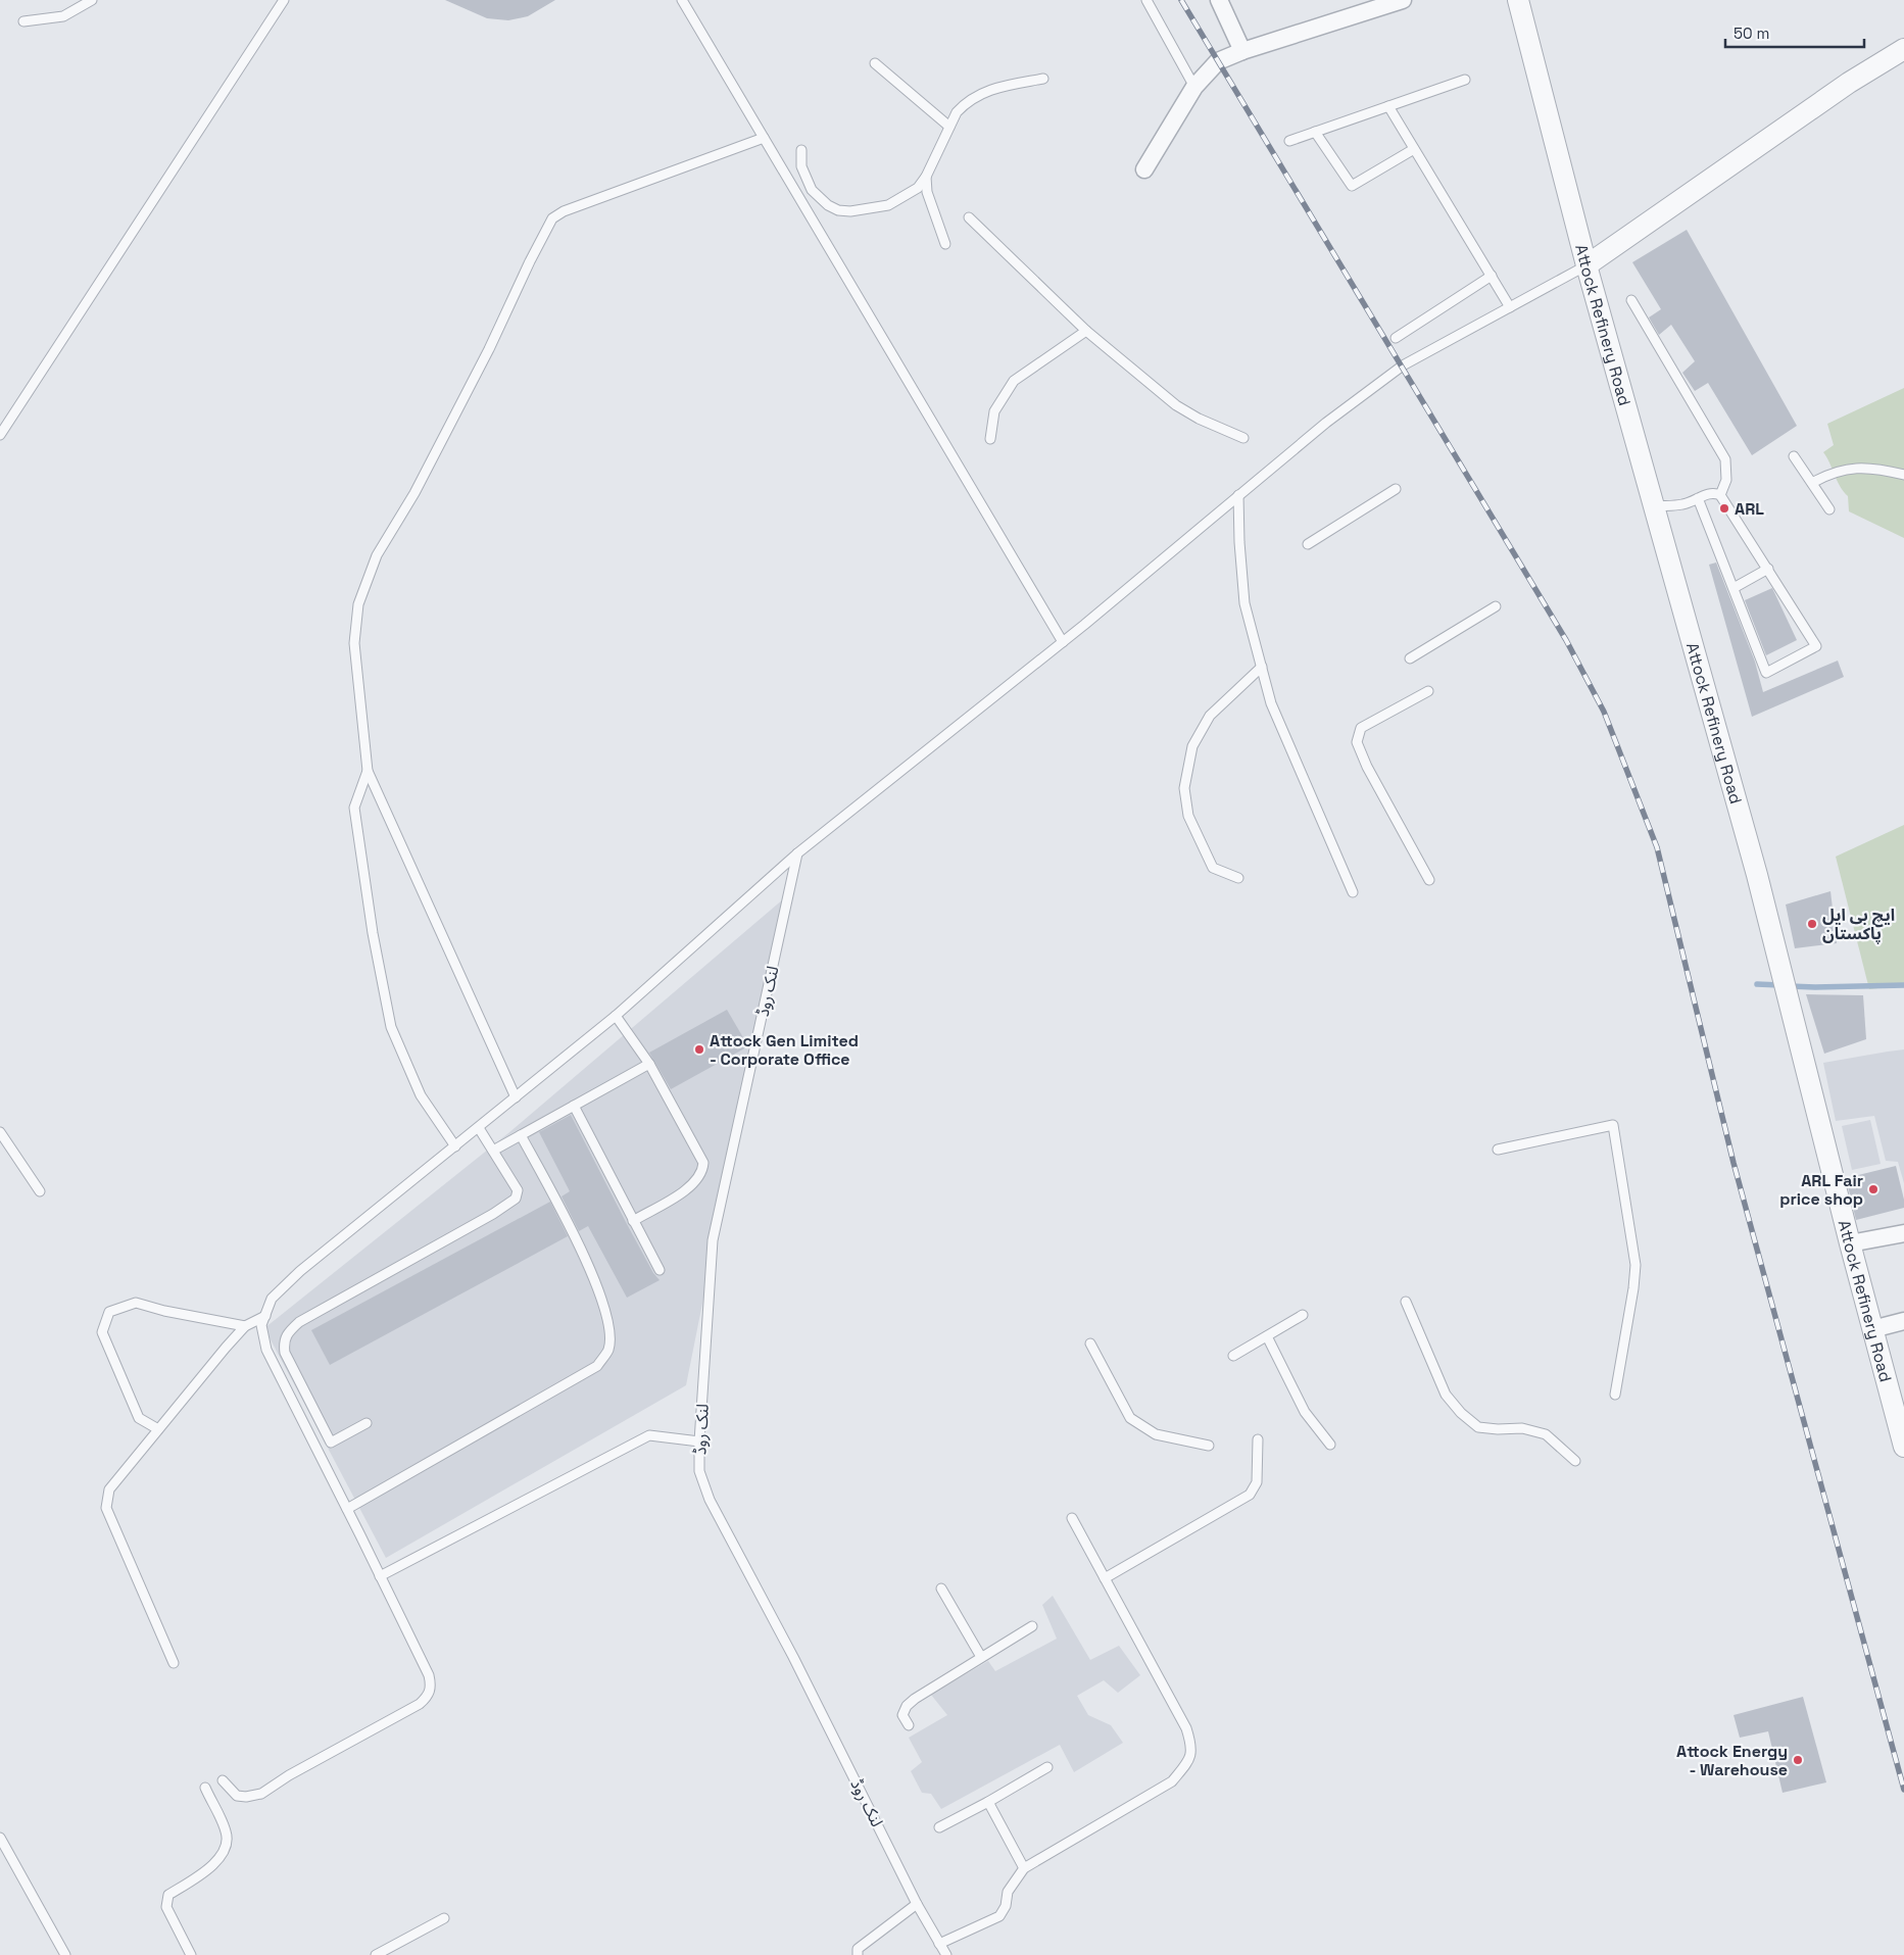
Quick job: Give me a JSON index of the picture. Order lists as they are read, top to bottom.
{
  "streets": {
    "street": ["Attock Refinery Road"],
    "lane": ["لنک روڈ"]
  },
  "places": [
    "ARL",
    "ایچ بی ایل پاکستان",
    "Attock Gen Limited - Corporate Office",
    "ARL Fair price shop",
    "Attock Energy - Warehouse"
  ],
  "scale_bar": "50 m"
}
